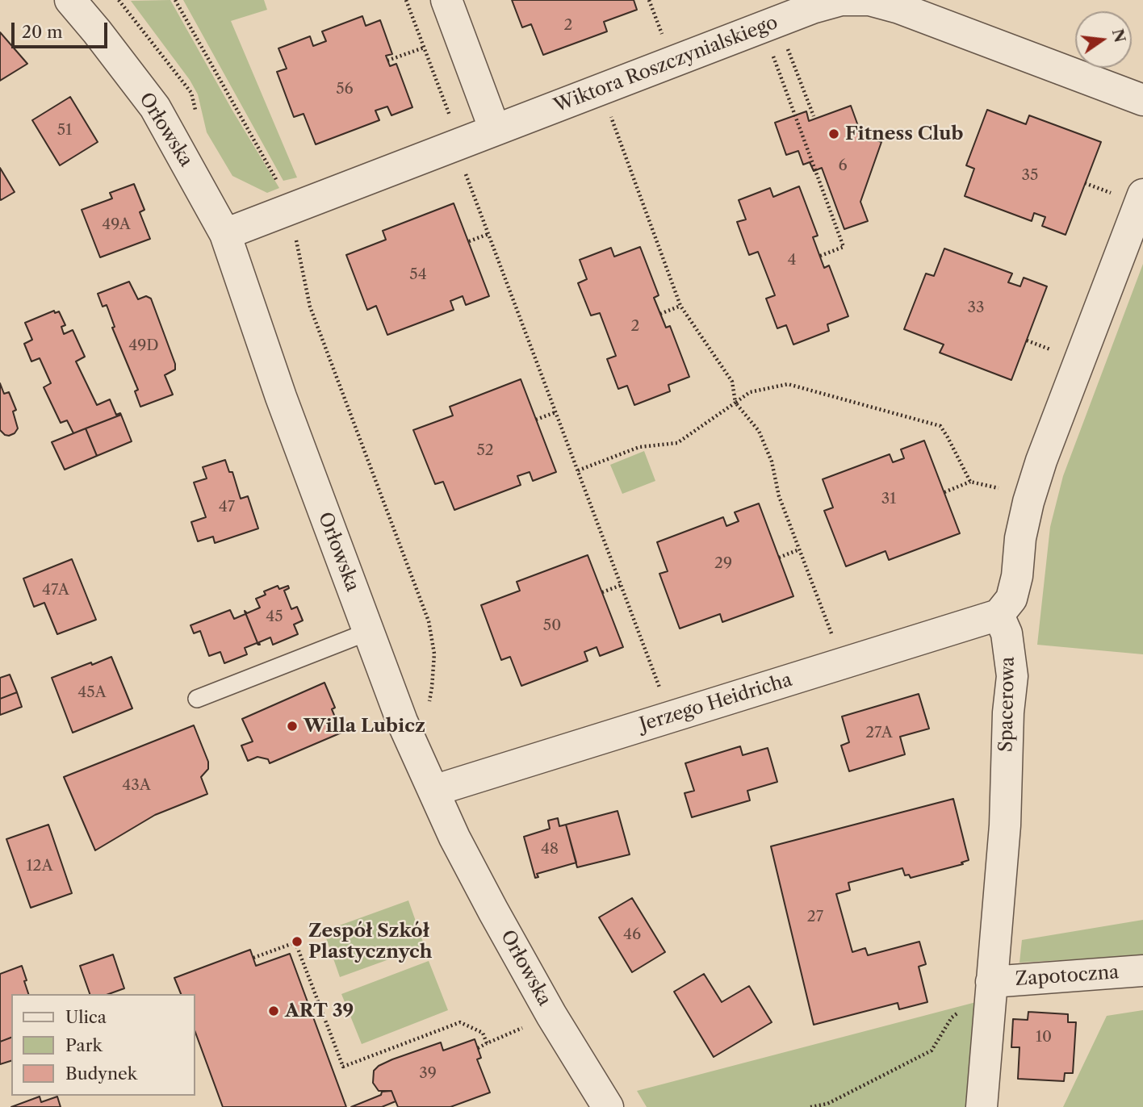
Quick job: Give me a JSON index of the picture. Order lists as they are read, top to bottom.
{
  "streets": {
    "street": [
      "Wiktora Roszczynialskiego",
      "Orłowska",
      "Jerzego Heidricha",
      "Spacerowa",
      "Zapotoczna"
    ]
  },
  "crossings": [
    ["Wiktora Roszczynialskiego", "Orłowska"],
    ["Orłowska", "Jerzego Heidricha"],
    ["Jerzego Heidricha", "Spacerowa"],
    ["Spacerowa", "Zapotoczna"]
  ],
  "places": [
    "Fitness Club",
    "Willa Lubicz",
    "Zespół Szkół Plastycznych",
    "ART 39"
  ],
  "house_numbers": [
    "2",
    "56",
    "51",
    "6",
    "35",
    "49A",
    "4",
    "54",
    "33",
    "2",
    "49D",
    "52",
    "31",
    "47",
    "29",
    "47A",
    "45",
    "50",
    "45A",
    "27A",
    "43A",
    "48",
    "12A",
    "27",
    "46",
    "10",
    "39"
  ],
  "legend": ["Ulica", "Park", "Budynek"],
  "scale_bar": "20 m",
  "north": "right"
}
